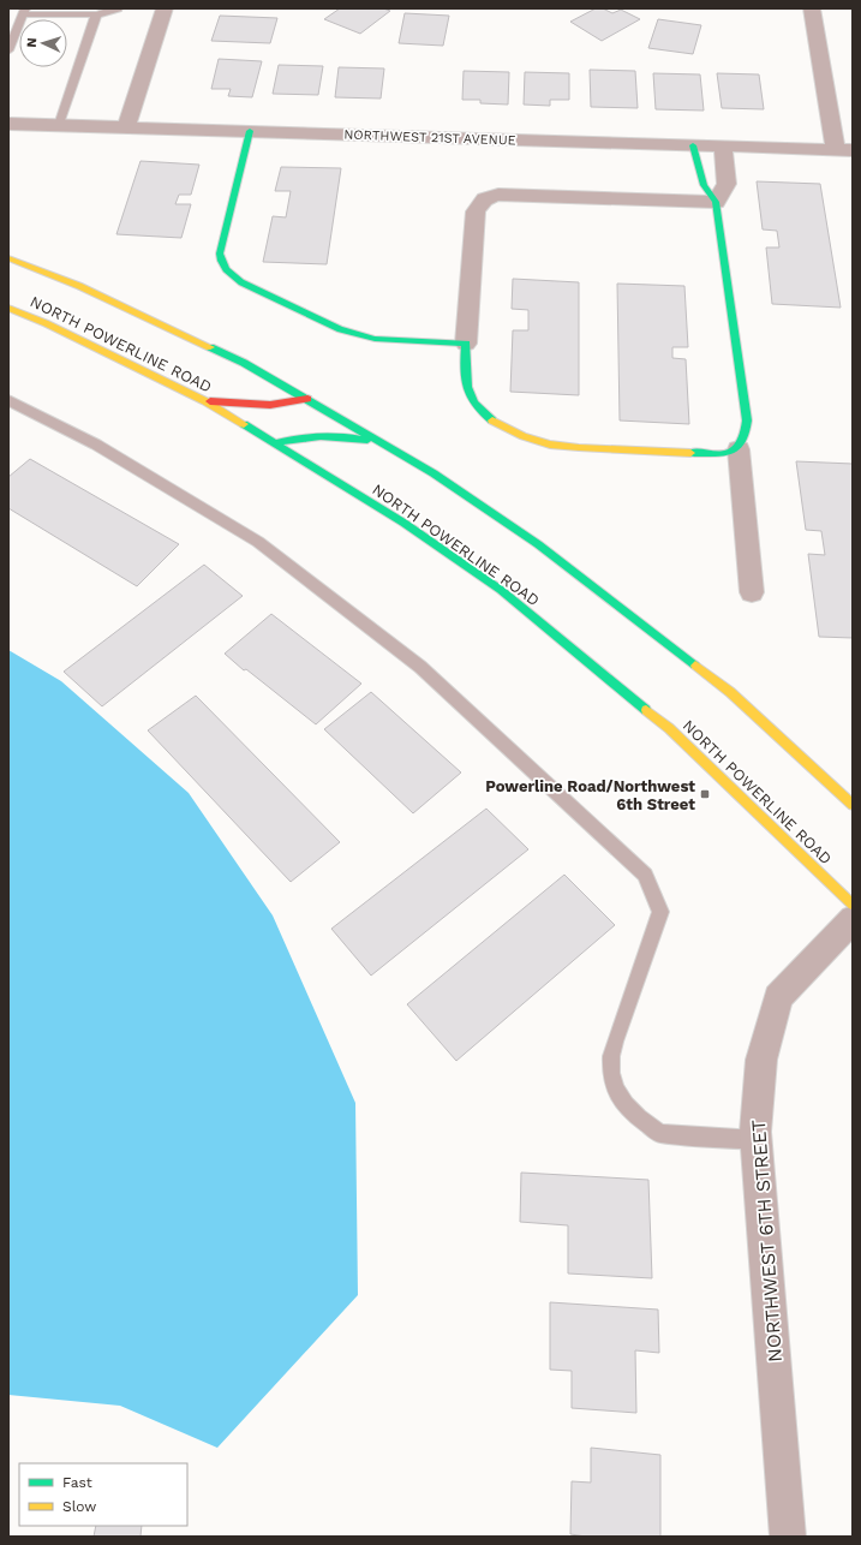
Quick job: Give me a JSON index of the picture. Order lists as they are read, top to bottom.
{
  "streets": {
    "main road": ["NORTH POWERLINE ROAD"],
    "street": ["NORTHWEST 21ST AVENUE", "NORTHWEST 6TH STREET"]
  },
  "places": {
    "transit": ["Powerline Road/Northwest 6th Street"]
  },
  "legend": ["Fast", "Slow"],
  "north": "left"
}
